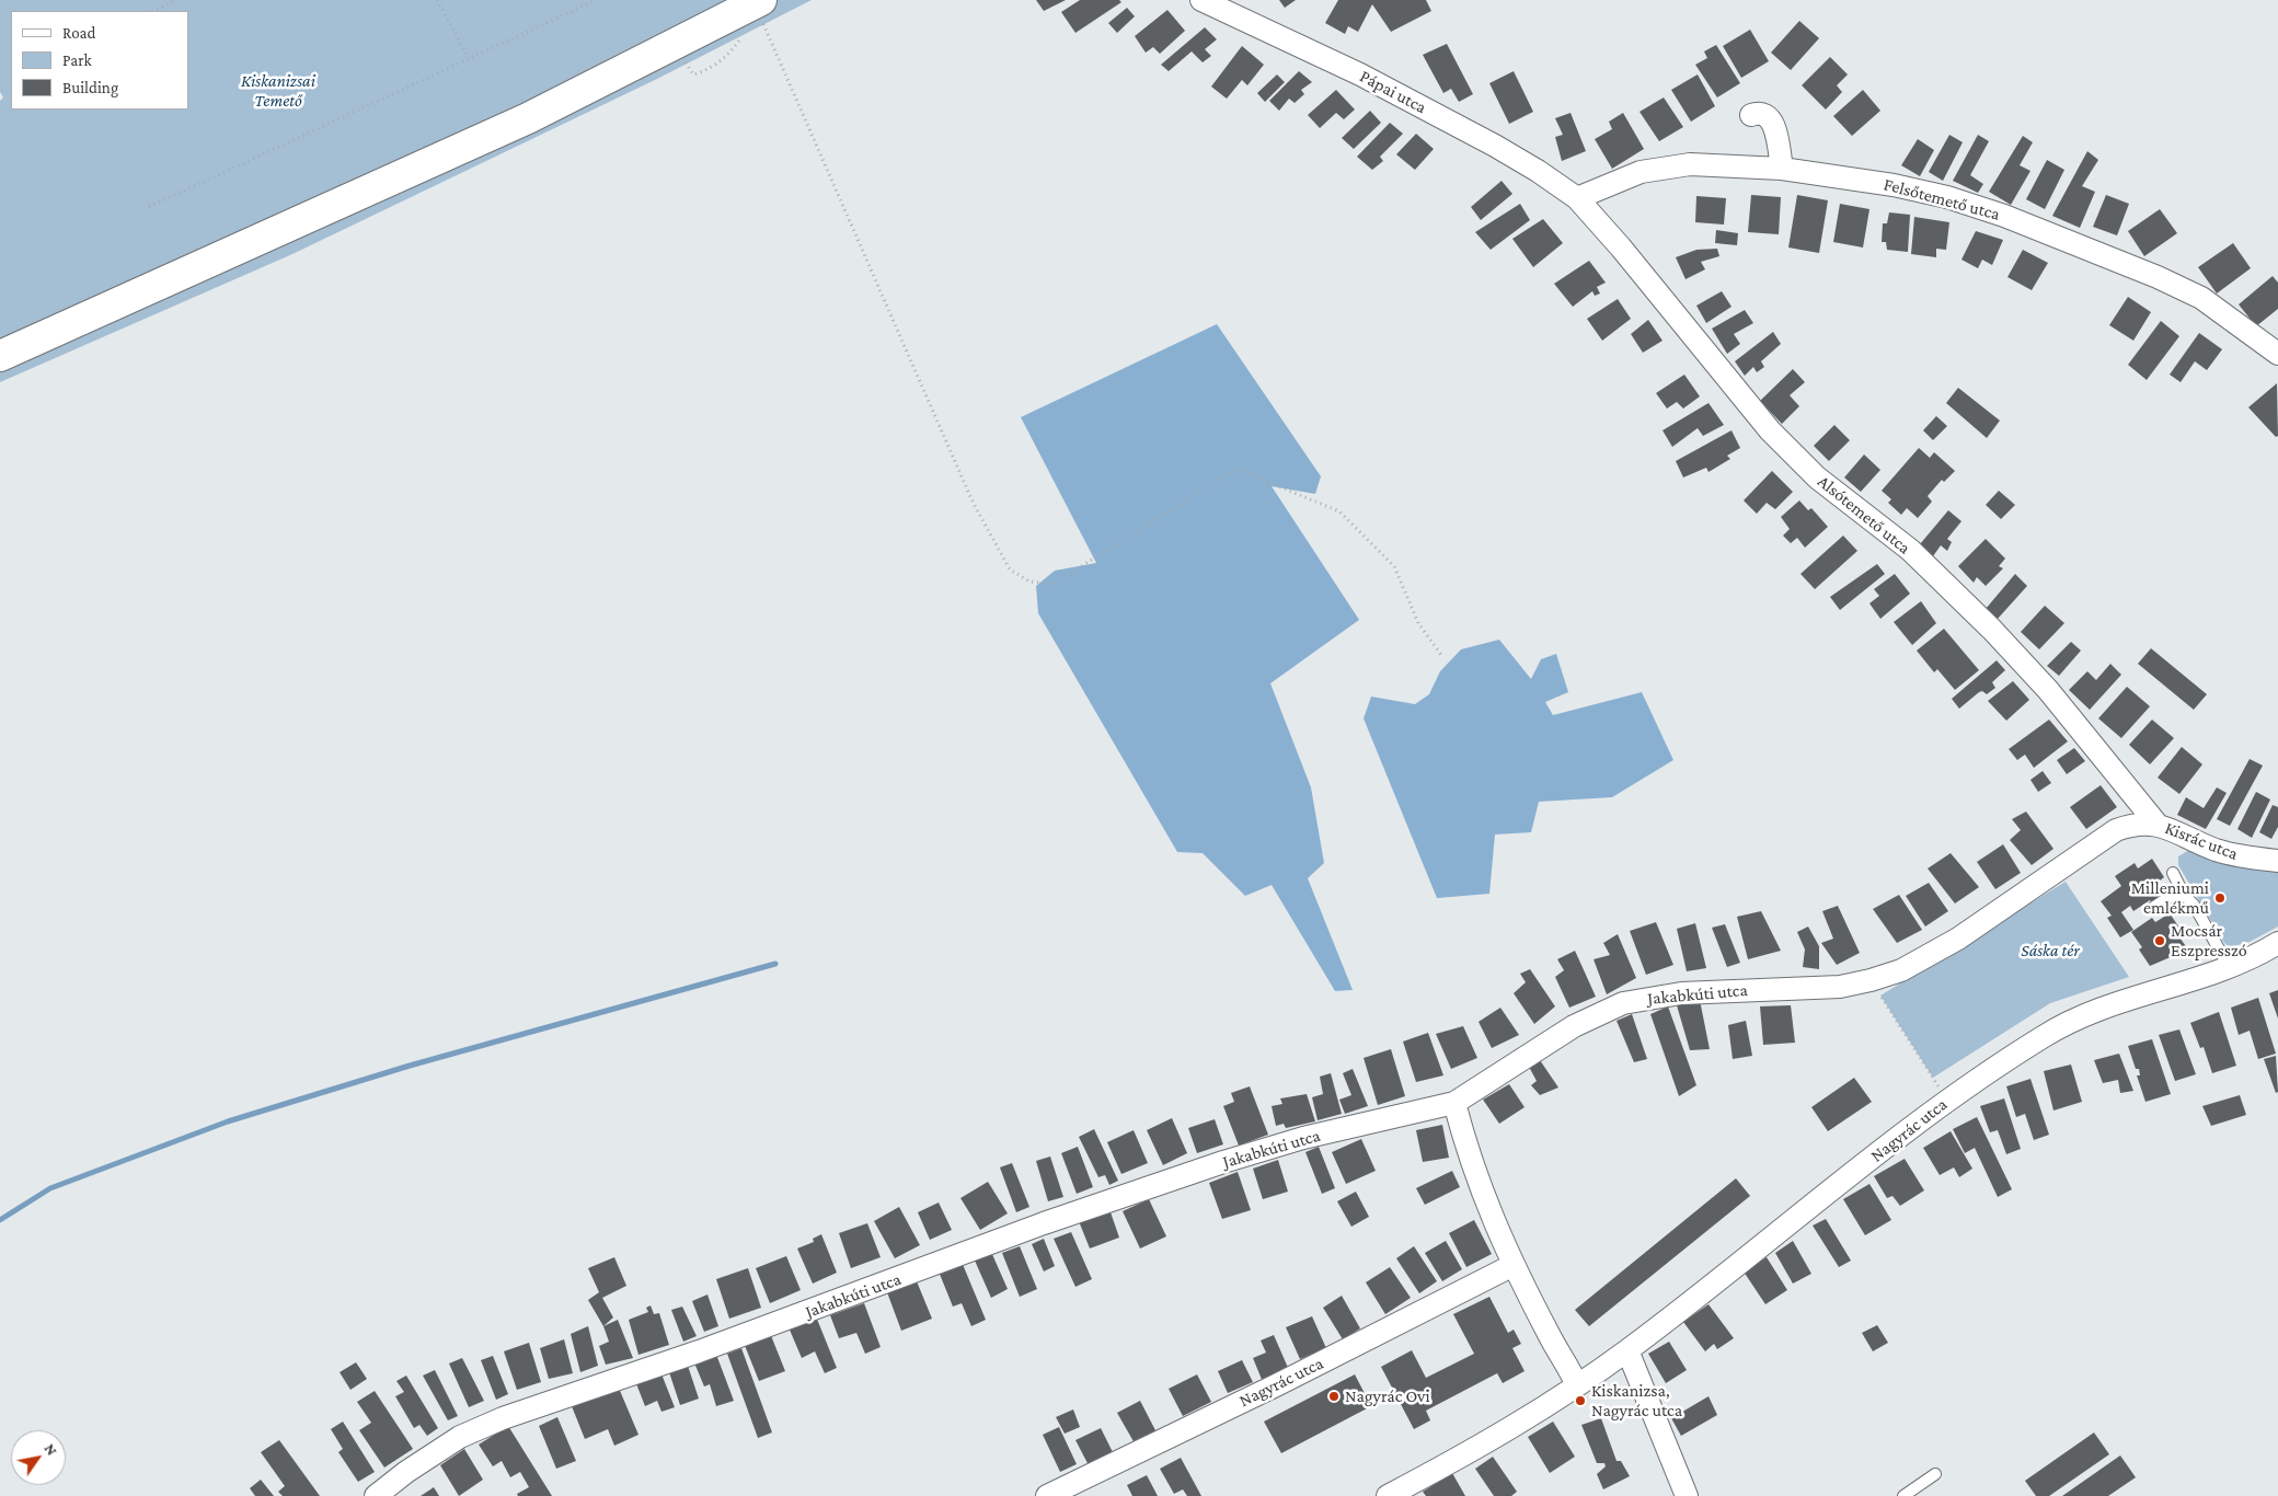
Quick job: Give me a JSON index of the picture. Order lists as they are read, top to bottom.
{
  "streets": {
    "street": [
      "Pápai utca",
      "Felsőtemető utca",
      "Alsótemető utca",
      "Kisrác utca",
      "Jakabkúti utca",
      "Nagyrác utca"
    ]
  },
  "crossings": [
    ["Pápai utca", "Felsőtemető utca"],
    ["Pápai utca", "Alsótemető utca"],
    ["Felsőtemető utca", "Alsótemető utca"],
    ["Alsótemető utca", "Kisrác utca"],
    ["Alsótemető utca", "Jakabkúti utca"],
    ["Kisrác utca", "Jakabkúti utca"]
  ],
  "parks": ["Kiskanizsai Temető", "Sáska tér"],
  "places": [
    "Milleniumi emlékmű",
    "Mocsár Eszpresszó",
    "Nagyrác Ovi",
    "Kiskanizsa, Nagyrác utca"
  ],
  "legend": ["Road", "Park", "Building"],
  "north": "top right"
}
